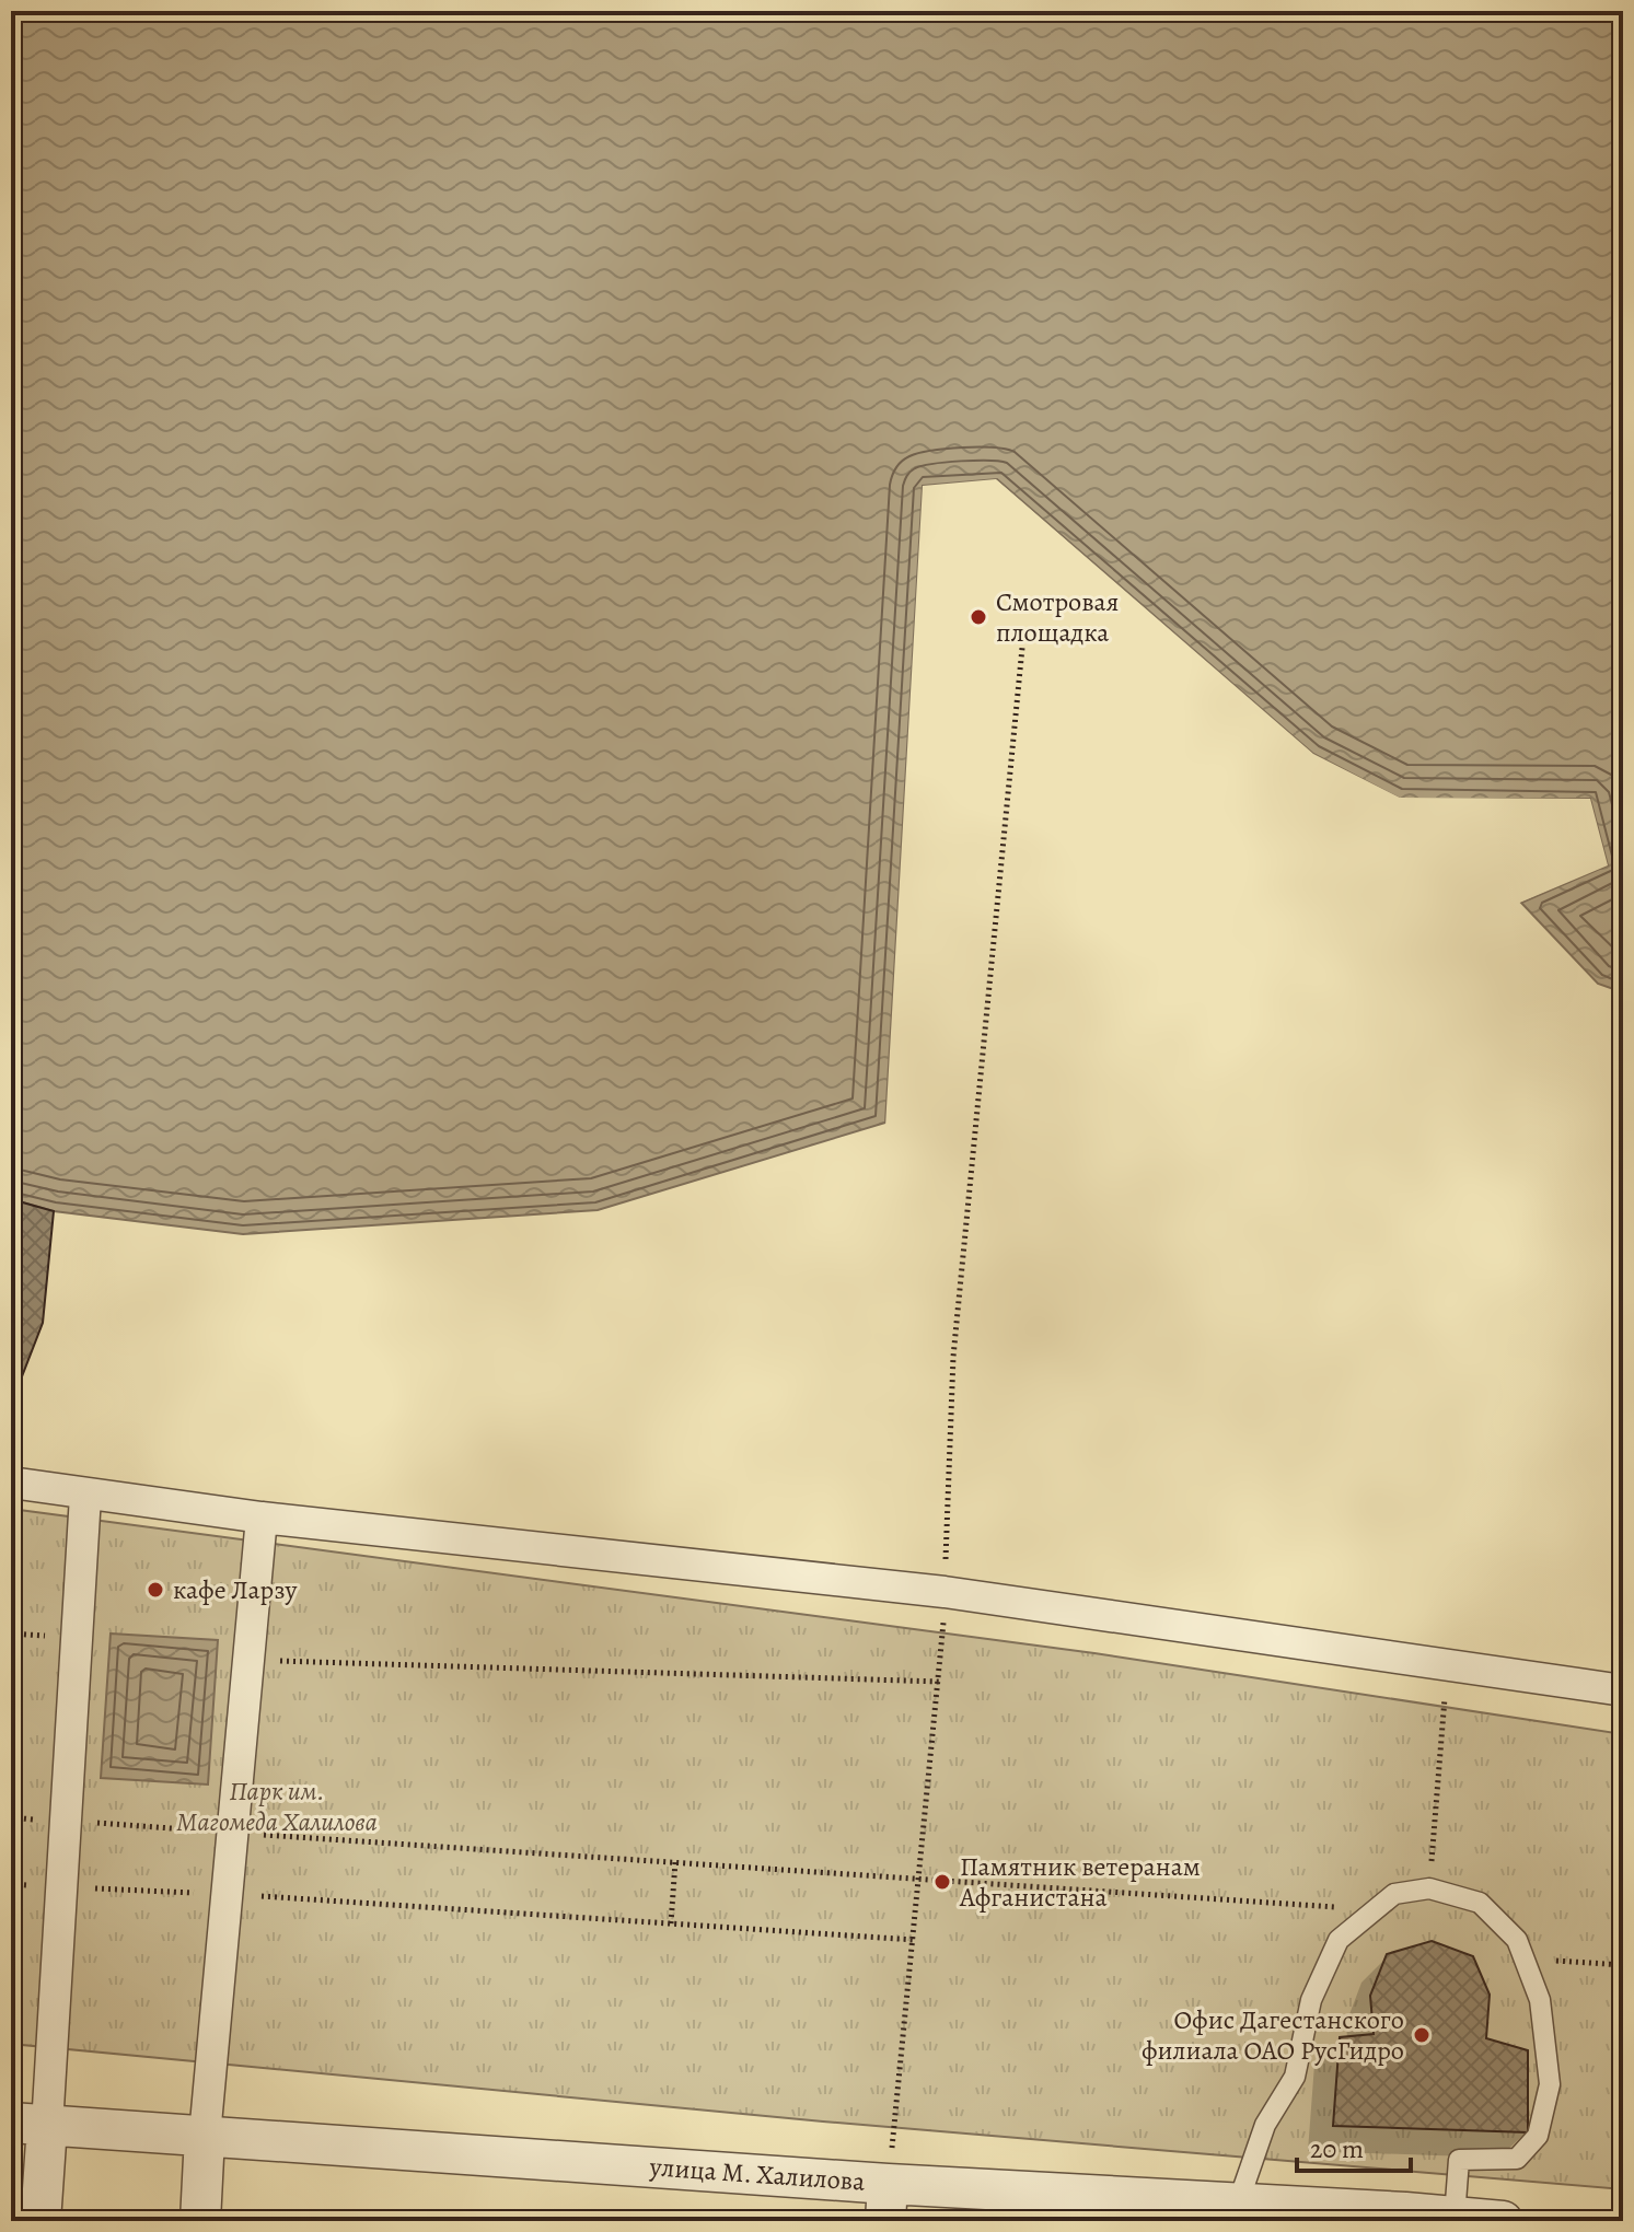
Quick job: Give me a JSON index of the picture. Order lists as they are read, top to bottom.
{
  "streets": {
    "street": ["улица М. Халилова"]
  },
  "parks": ["Парк им. Магомеда Халилова"],
  "places": [
    "Смотровая площадка",
    "кафе Ларзу",
    "Памятник ветеранам Афганистана",
    "Офис Дагестанского филиала ОАО РусГидро"
  ],
  "scale_bar": "20 m"
}
